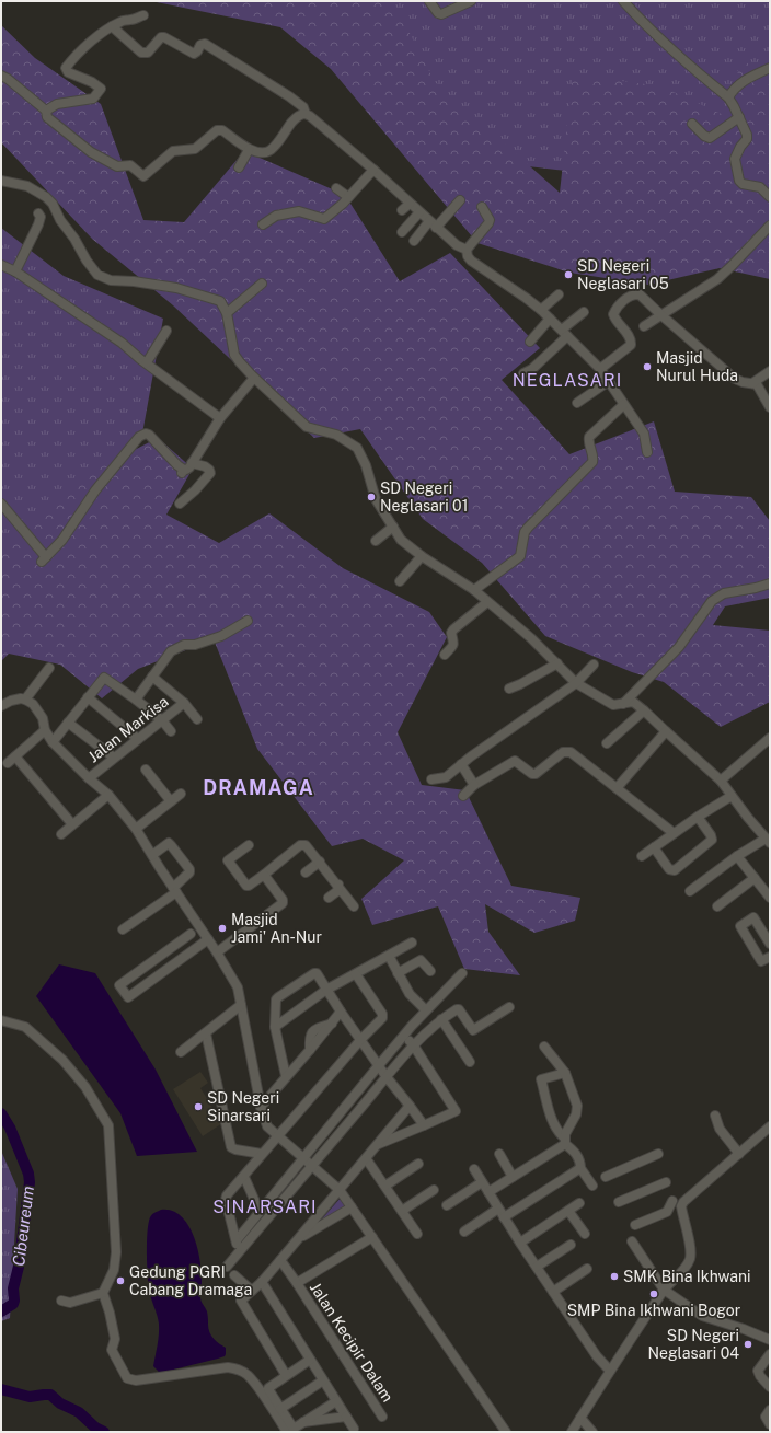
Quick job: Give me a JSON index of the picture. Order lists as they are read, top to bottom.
{
  "streets": {
    "street": ["Jalan Markisa", "Jalan Kecipir Dalam"]
  },
  "districts": ["NEGLASARI", "DRAMAGA", "SINARSARI"],
  "water": ["Cibeureum"],
  "places": [
    "SD Negeri Neglasari 05",
    "Masjid Nurul Huda",
    "SD Negeri Neglasari 01",
    "Masjid Jami' An-Nur",
    "SD Negeri Sinarsari",
    "SMK Bina Ikhwani",
    "Gedung PGRI Cabang Dramaga",
    "SMP Bina Ikhwani Bogor",
    "SD Negeri Neglasari 04"
  ]
}
